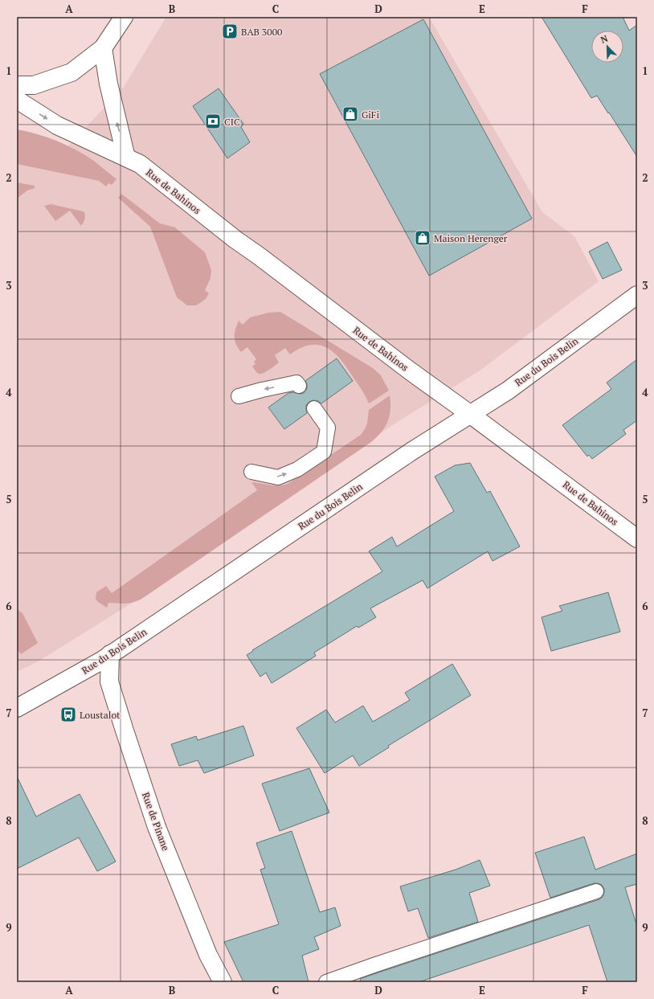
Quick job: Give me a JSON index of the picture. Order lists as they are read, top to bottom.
{
  "streets": {
    "street": ["Rue de Bahinos", "Rue du Bois Belin", "Rue de Pinane"]
  },
  "crossings": [
    ["Rue de Bahinos", "Rue du Bois Belin"],
    ["Rue du Bois Belin", "Rue de Pinane"]
  ],
  "places": {
    "parking": ["BAB 3000"],
    "shop": ["GiFi", "Maison Herenger"],
    "bank": ["CIC"],
    "bus stop": ["Loustalot"]
  },
  "north": "top left",
  "grid": {
    "columns": [
      "A",
      "B",
      "C",
      "D",
      "E",
      "F"
    ],
    "rows": [
      "1",
      "2",
      "3",
      "4",
      "5",
      "6",
      "7",
      "8",
      "9"
    ]
  }
}
